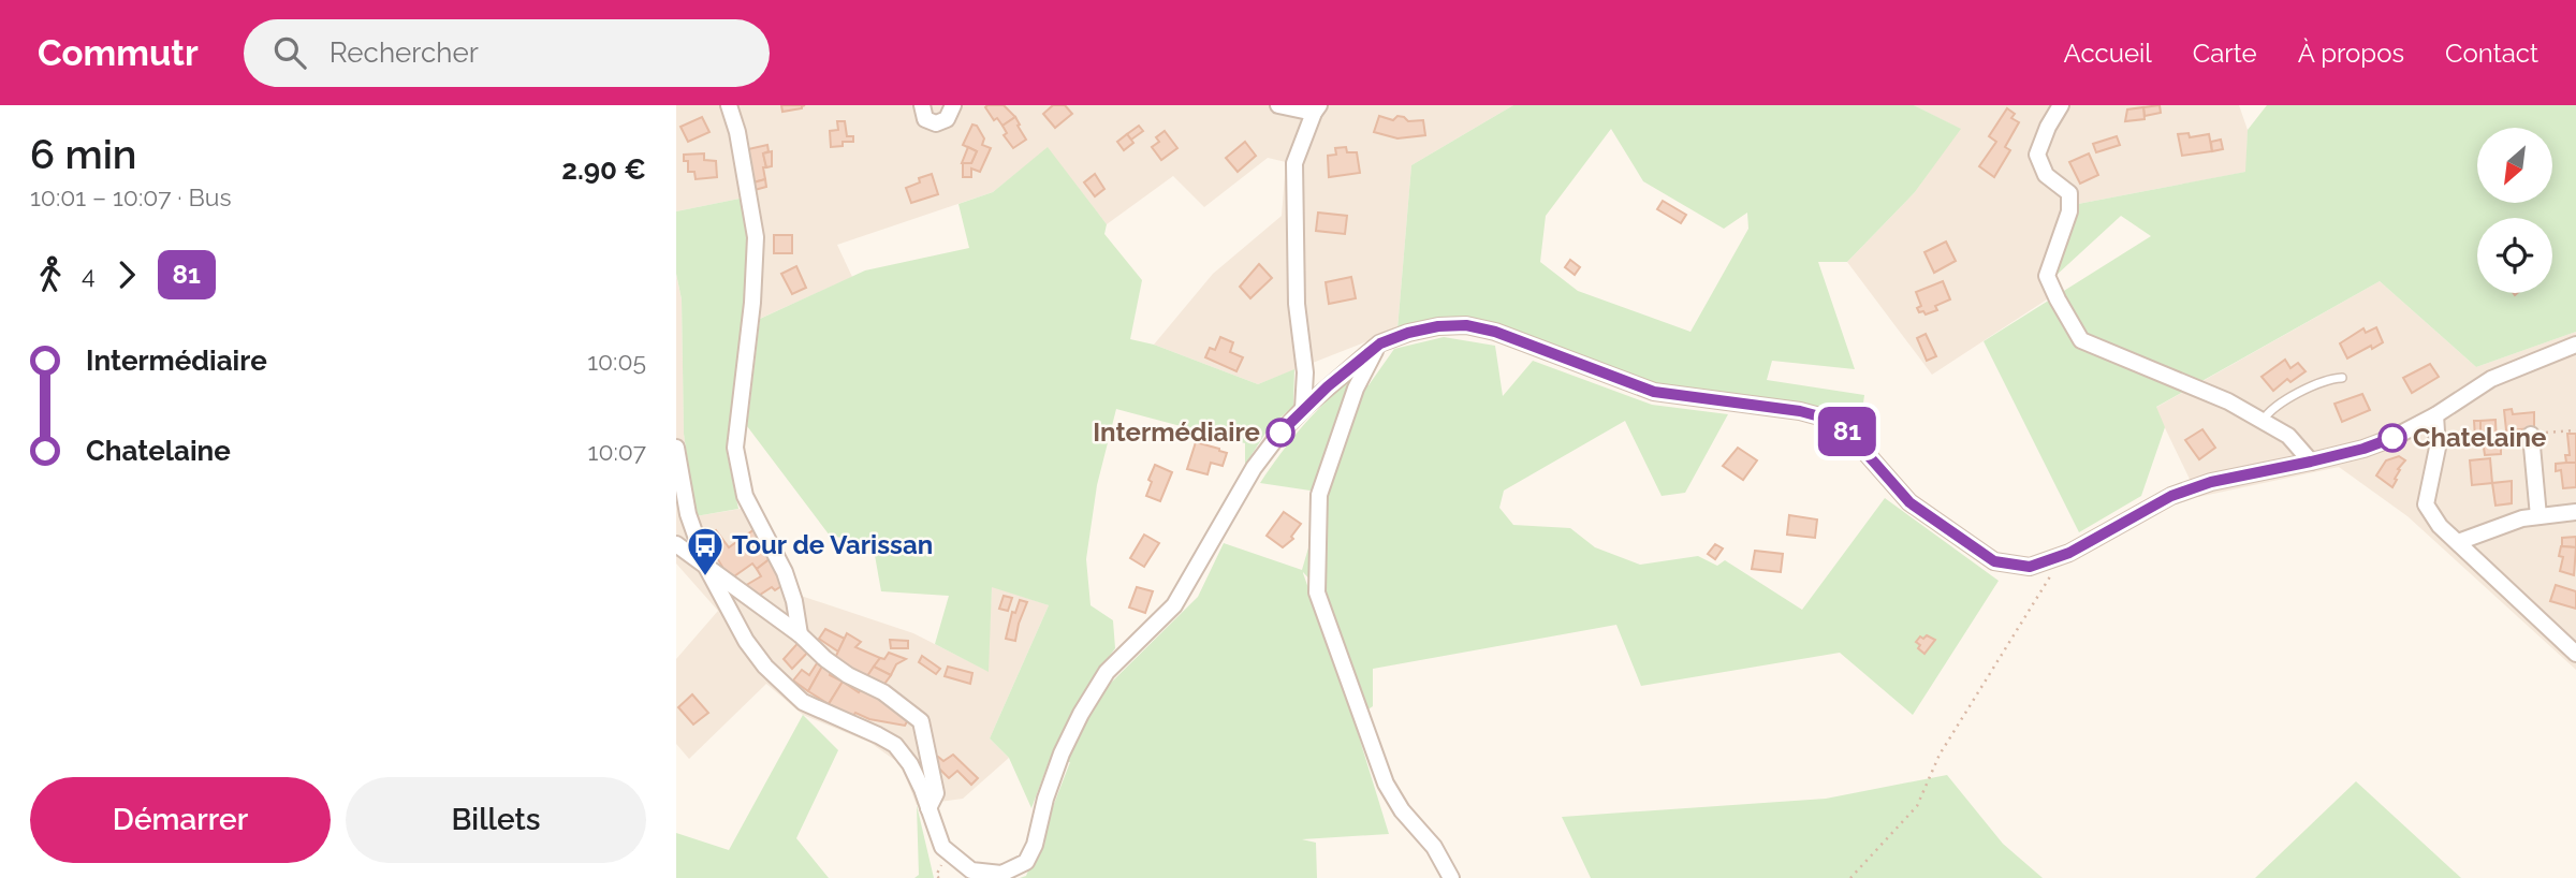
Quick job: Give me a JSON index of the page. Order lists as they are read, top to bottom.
{
  "places": {
    "other": ["Intermédiaire", "Chatelaine"],
    "bus stop": ["Tour de Varissan"]
  },
  "lines": ["bus line 81"],
  "north": "bottom left",
  "page": {
    "header": "Commutr",
    "search": "Rechercher",
    "nav": [
      "Accueil",
      "Carte",
      "À propos",
      "Contact"
    ],
    "heading": ["6 min", "10:01 – 10:07 · Bus", "2.90 €"],
    "on_map": "81",
    "legs": ["4", "81"],
    "list": [
      {
        "name": "Intermédiaire",
        "value": "10:05"
      },
      {
        "name": "Chatelaine",
        "value": "10:07"
      }
    ],
    "buttons": ["Démarrer", "Billets"]
  }
}
